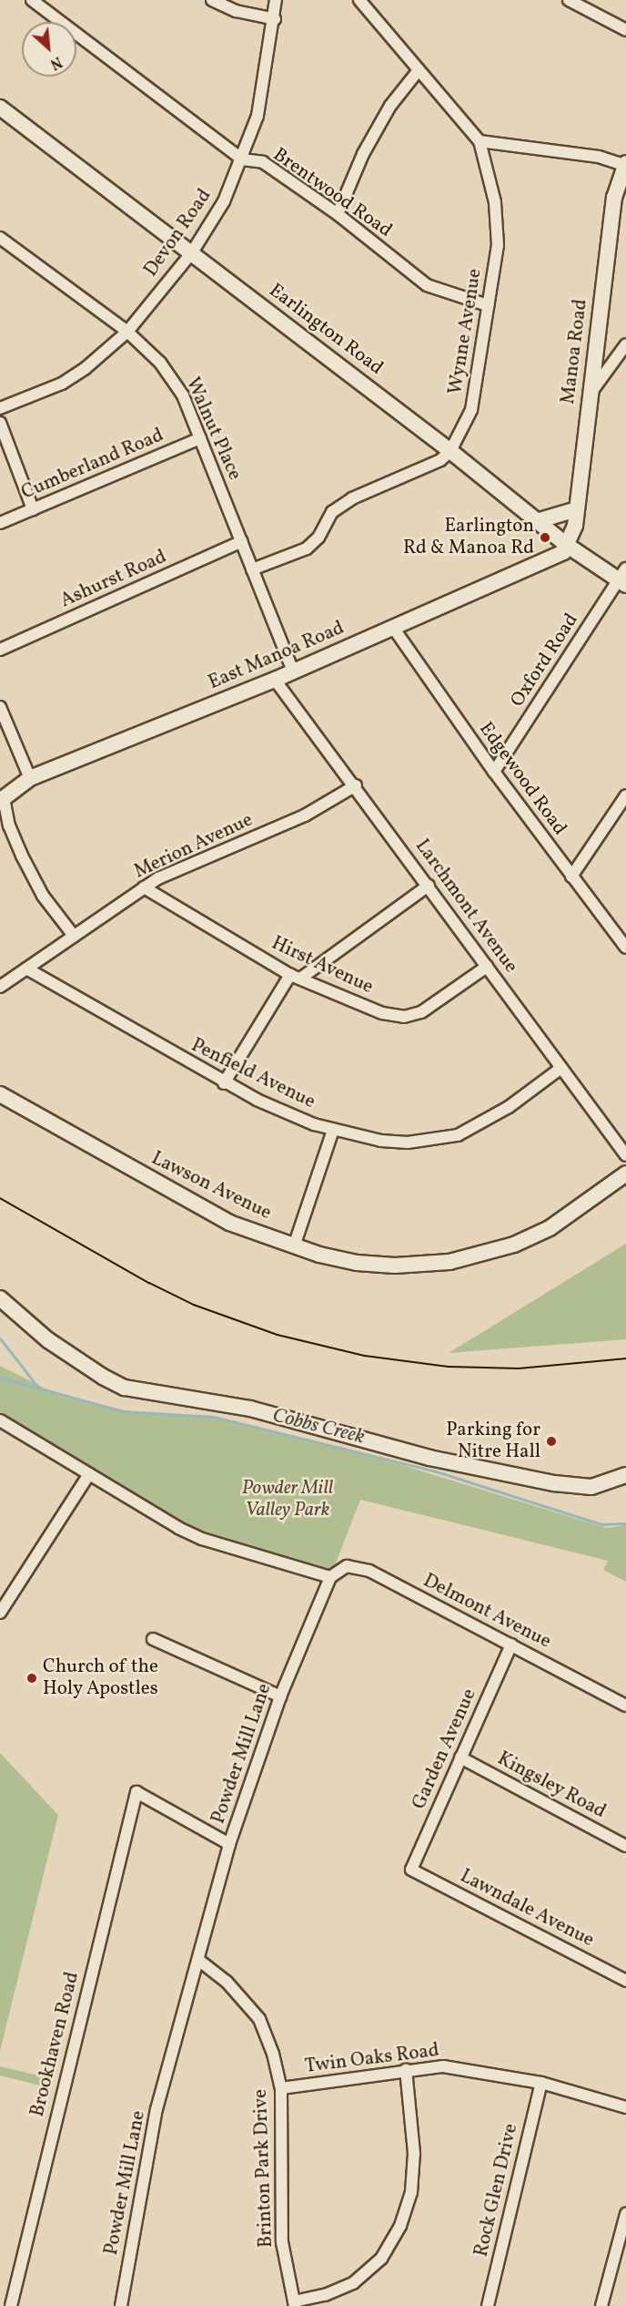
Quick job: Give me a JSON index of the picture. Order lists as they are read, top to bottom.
{
  "streets": {
    "street": [
      "Brentwood Road",
      "Devon Road",
      "Earlington Road",
      "Wynne Avenue",
      "Manoa Road",
      "Walnut Place",
      "Cumberland Road",
      "Ashurst Road",
      "East Manoa Road",
      "Oxford Road",
      "Edgewood Road",
      "Merion Avenue",
      "Larchmont Avenue",
      "Hirst Avenue",
      "Penfield Avenue",
      "Lawson Avenue",
      "Delmont Avenue",
      "Garden Avenue",
      "Powder Mill Lane",
      "Kingsley Road",
      "Lawndale Avenue",
      "Brookhaven Road",
      "Twin Oaks Road",
      "Brinton Park Drive",
      "Rock Glen Drive"
    ]
  },
  "crossings": [
    ["Brentwood Road", "Devon Road"],
    ["Brentwood Road", "Wynne Avenue"],
    ["Devon Road", "Earlington Road"],
    ["Devon Road", "Walnut Place"],
    ["Earlington Road", "Wynne Avenue"],
    ["Earlington Road", "Manoa Road"],
    ["Earlington Road", "East Manoa Road"],
    ["Earlington Road", "Oxford Road"],
    ["Manoa Road", "East Manoa Road"],
    ["Walnut Place", "Cumberland Road"],
    ["Walnut Place", "Ashurst Road"],
    ["Walnut Place", "East Manoa Road"],
    ["East Manoa Road", "Edgewood Road"],
    ["East Manoa Road", "Larchmont Avenue"],
    ["Oxford Road", "Edgewood Road"],
    ["Merion Avenue", "Larchmont Avenue"],
    ["Merion Avenue", "Hirst Avenue"],
    ["Merion Avenue", "Penfield Avenue"],
    ["Larchmont Avenue", "Hirst Avenue"],
    ["Larchmont Avenue", "Penfield Avenue"],
    ["Delmont Avenue", "Garden Avenue"],
    ["Delmont Avenue", "Powder Mill Lane"],
    ["Garden Avenue", "Kingsley Road"],
    ["Garden Avenue", "Lawndale Avenue"],
    ["Powder Mill Lane", "Brookhaven Road"],
    ["Powder Mill Lane", "Brinton Park Drive"],
    ["Twin Oaks Road", "Brinton Park Drive"],
    ["Twin Oaks Road", "Rock Glen Drive"]
  ],
  "water": ["Cobbs Creek"],
  "parks": ["Powder Mill Valley Park"],
  "places": ["Earlington Rd & Manoa Rd", "Parking for Nitre Hall", "Church of the Holy Apostles"],
  "north": "bottom right"
}
